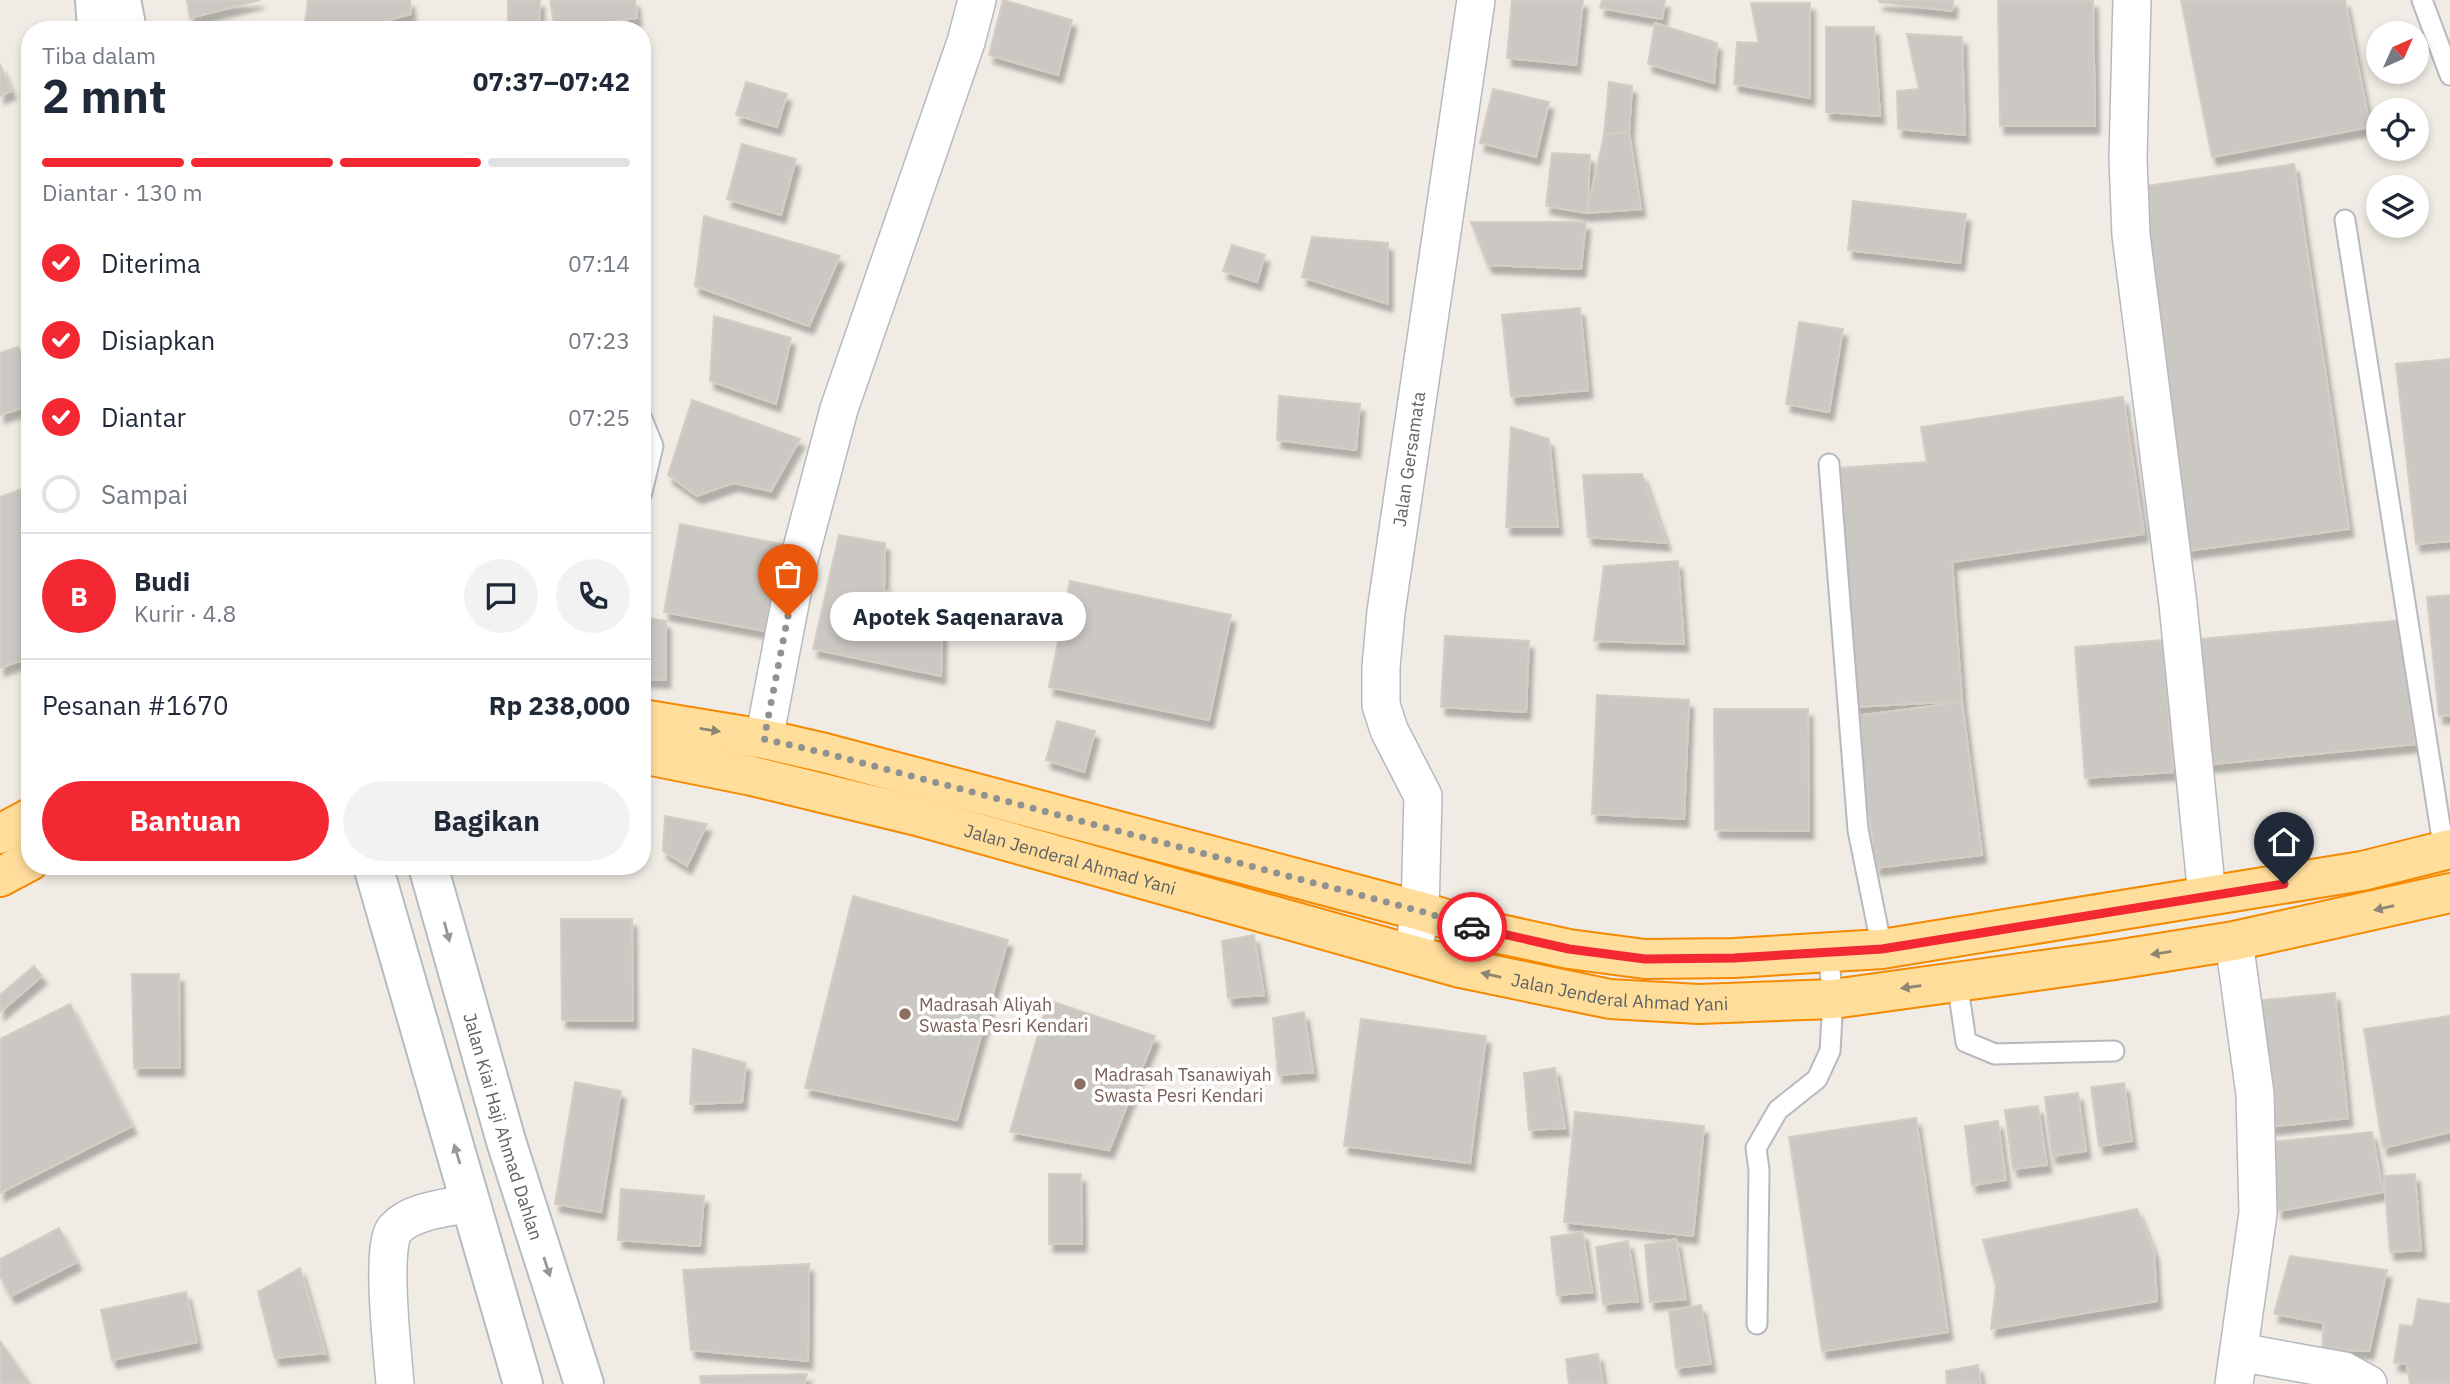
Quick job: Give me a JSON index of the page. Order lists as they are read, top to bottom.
{
  "streets": {
    "highway": ["Jalan Jenderal Ahmad Yani"],
    "main road": ["Jalan Kiai Haji Ahmad Dahlan"],
    "street": ["Jalan Gersamata"]
  },
  "crossings": [
    ["Jalan Gersamata", "Jalan Jenderal Ahmad Yani"]
  ],
  "places": ["Apotek Saqenarava", "Madrasah Aliyah Swasta Pesri Kendari", "Madrasah Tsanawiyah Swasta Pesri Kendari"],
  "north": "top right",
  "page": {
    "heading": ["2 mnt", "Tiba dalam", "07:37–07:42"],
    "panel": [
      "Budi",
      "Kurir · 4.8",
      "Pesanan #1670",
      "Rp 238,000"
    ],
    "bar": "Diantar · 130 m",
    "list": [
      ["Diterima", "07:14"],
      ["Disiapkan", "07:23"],
      ["Diantar", "07:25"],
      "Sampai"
    ],
    "round": "B",
    "bubble": "Apotek Saqenarava",
    "buttons": ["Bantuan", "Bagikan"]
  }
}
